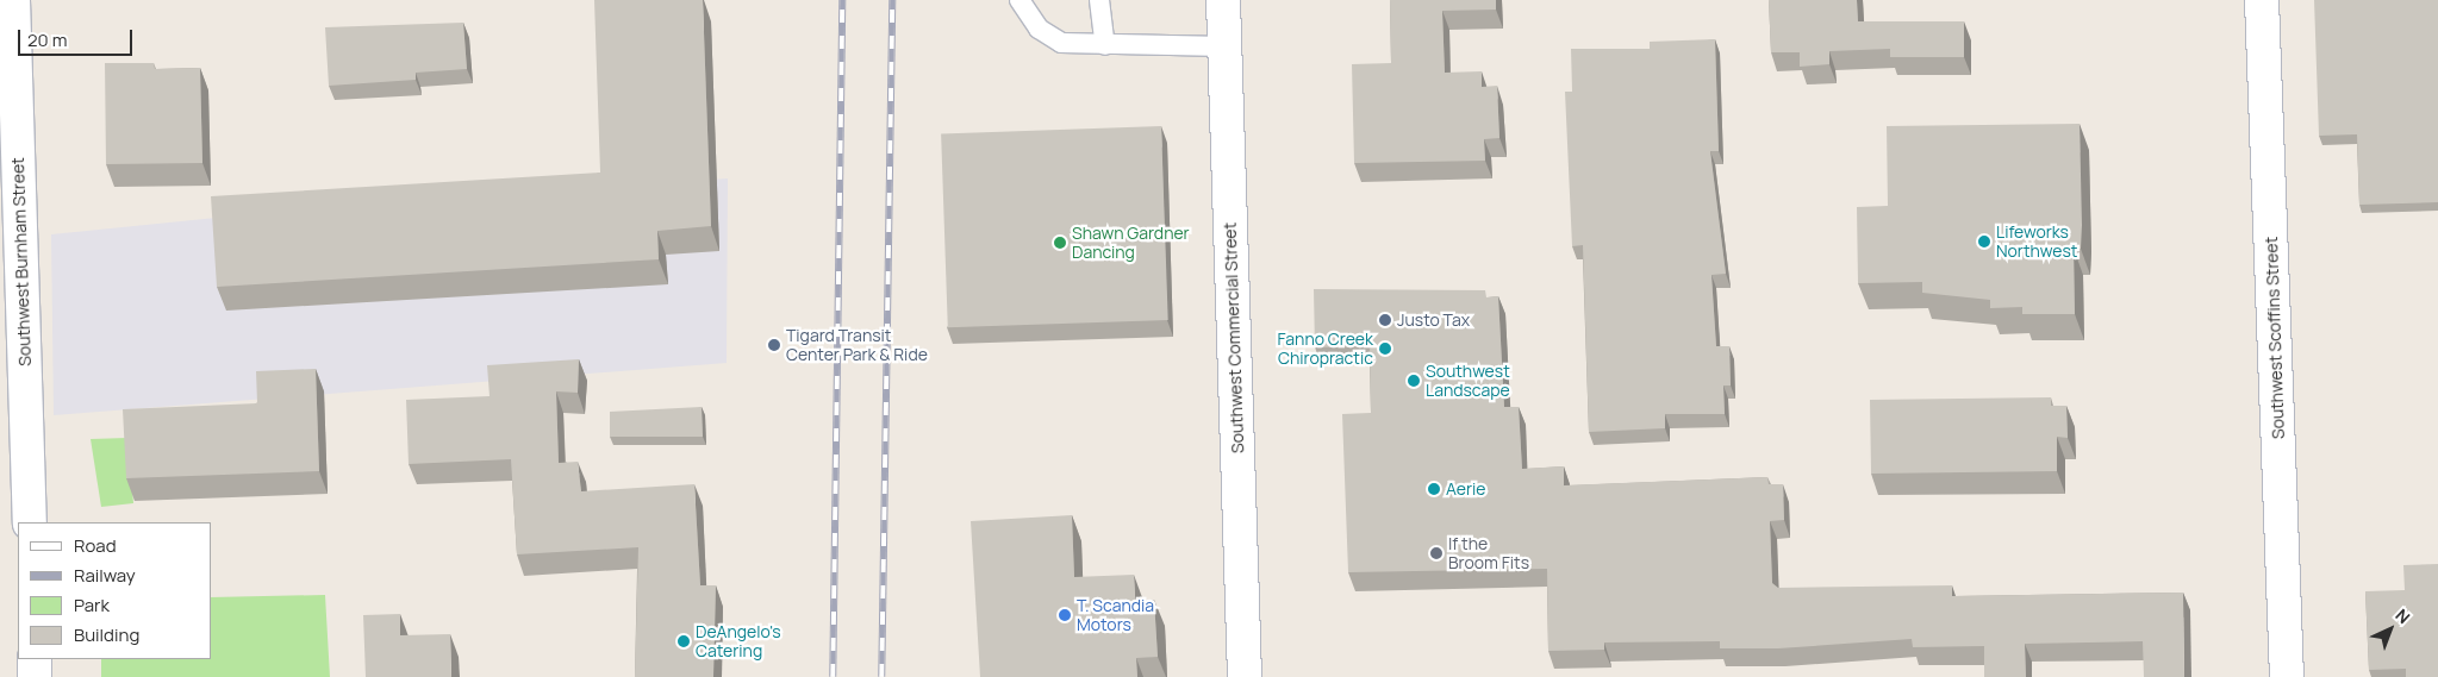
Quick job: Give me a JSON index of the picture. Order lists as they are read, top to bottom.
{
  "streets": {
    "street": ["Southwest Burnham Street", "Southwest Commercial Street", "Southwest Scoffins Street"]
  },
  "places": [
    "Lifeworks Northwest",
    "Shawn Gardner Dancing",
    "Justo Tax",
    "Tigard Transit Center Park & Ride",
    "Fanno Creek Chiropractic",
    "Southwest Landscape",
    "Aerie",
    "If the Broom Fits",
    "T. Scandia Motors",
    "DeAngelo's Catering"
  ],
  "legend": [
    "Road",
    "Railway",
    "Park",
    "Building"
  ],
  "scale_bar": "20 m",
  "north": "top right"
}
